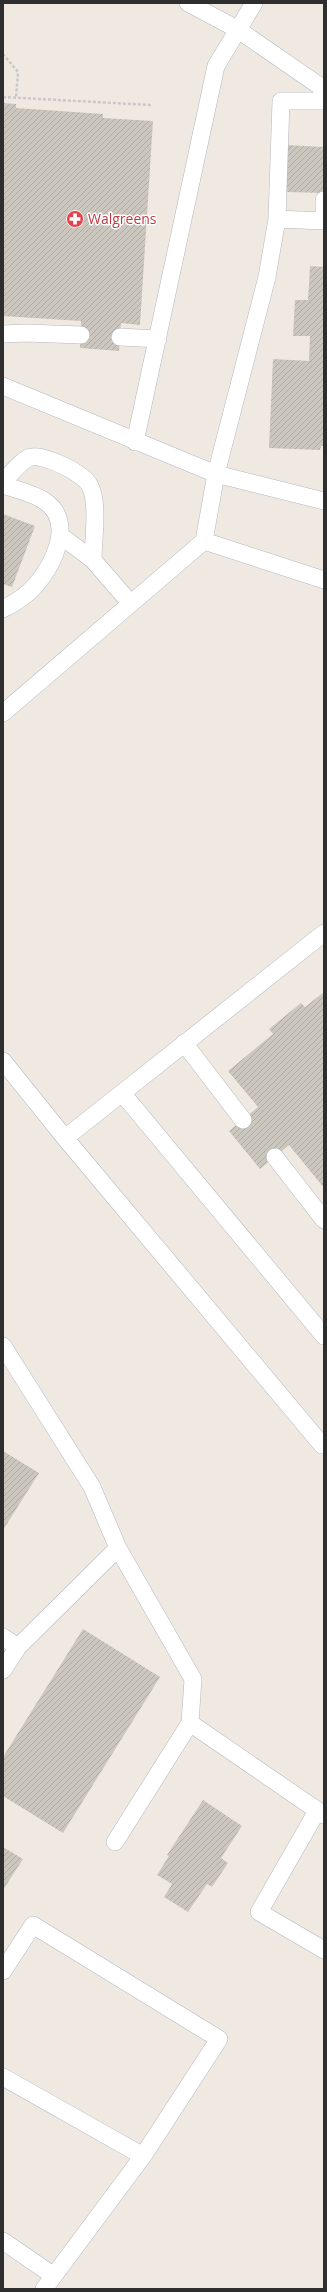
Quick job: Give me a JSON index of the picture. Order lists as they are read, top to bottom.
{
  "places": {
    "pharmacy": ["Walgreens"]
  }
}
